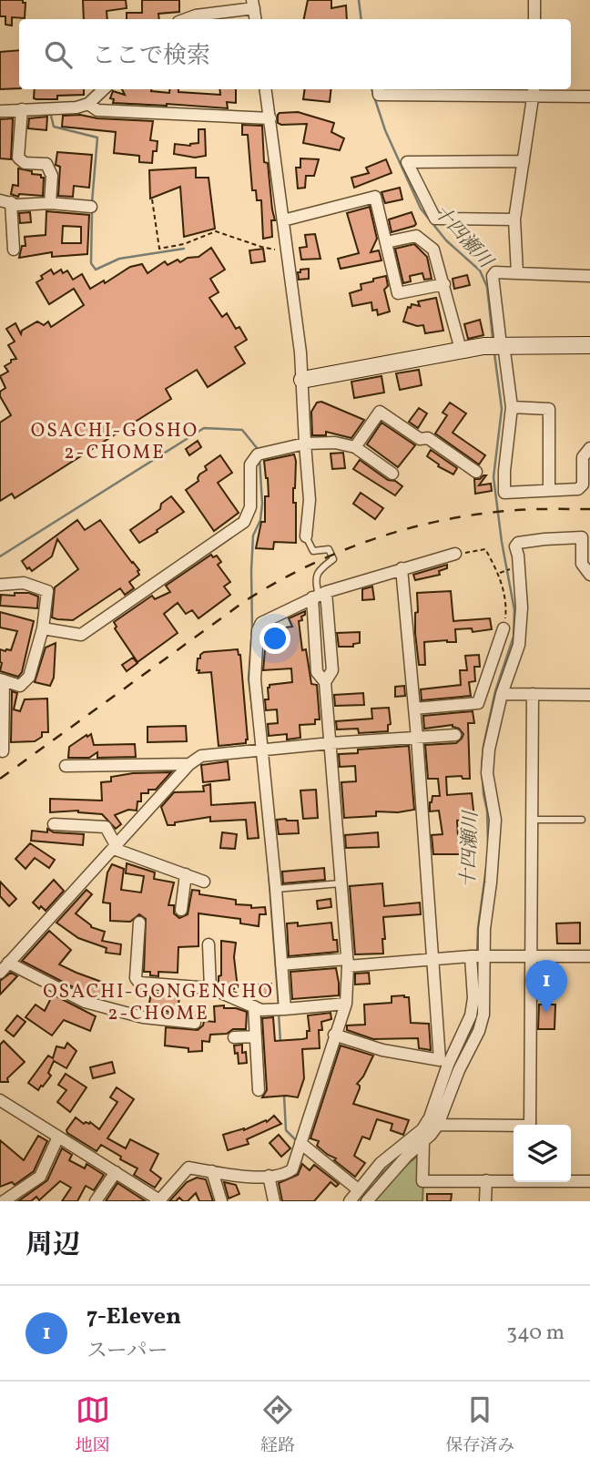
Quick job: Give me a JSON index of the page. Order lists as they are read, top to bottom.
{
  "districts": ["OSACHI-GOSHO 2-CHOME", "OSACHI-GONGENCHO 2-CHOME"],
  "water": ["十四瀬川"],
  "page": {
    "search": "ここで検索",
    "pins": "1",
    "heading": "周辺",
    "list": [
      {
        "mark": "1",
        "name": "7-Eleven",
        "note": "スーパー",
        "value": "340 m"
      }
    ],
    "nav": ["地図", "経路", "保存済み"]
  }
}
